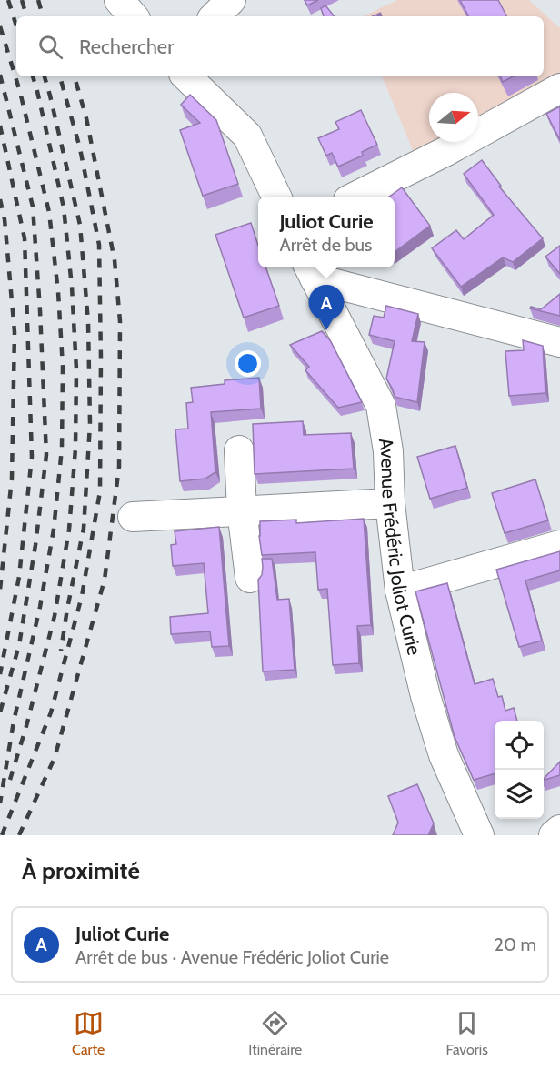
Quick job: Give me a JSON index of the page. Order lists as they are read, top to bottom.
{
  "streets": {
    "street": ["Avenue Frédéric Joliot Curie"]
  },
  "north": "right",
  "page": {
    "search": "Rechercher",
    "popup": ["Juliot Curie", "Arrêt de bus"],
    "pins": "A",
    "heading": "À proximité",
    "list": [
      {
        "mark": "A",
        "name": "Juliot Curie",
        "note": "Arrêt de bus · Avenue Frédéric Joliot Curie",
        "value": "20 m"
      }
    ],
    "nav": ["Carte", "Itinéraire", "Favoris"]
  }
}
